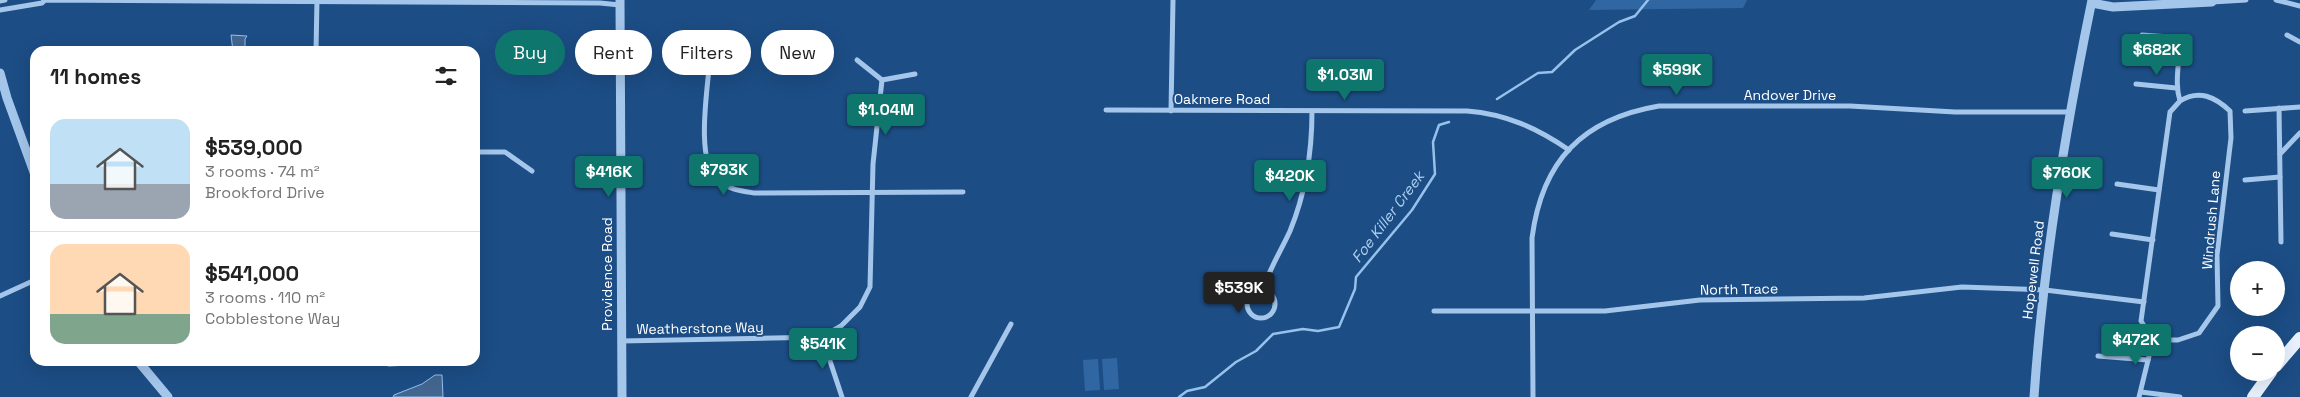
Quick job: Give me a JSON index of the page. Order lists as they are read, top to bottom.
{
  "streets": {
    "street": [
      "Andover Drive",
      "Oakmere Road",
      "Windrush Lane",
      "Hopewell Road",
      "Providence Road",
      "North Trace",
      "Weatherstone Way"
    ]
  },
  "crossings": [
    ["Andover Drive", "Oakmere Road"],
    ["Andover Drive", "Hopewell Road"],
    ["Andover Drive", "North Trace"],
    ["Hopewell Road", "North Trace"],
    ["Providence Road", "Weatherstone Way"]
  ],
  "water": ["Foe Killer Creek"],
  "page": {
    "chip": [
      "Buy",
      "Rent",
      "Filters",
      "New"
    ],
    "price": [
      "$682K",
      "$599K",
      "$1.03M",
      "$1.04M",
      "$793K",
      "$416K",
      "$760K",
      "$420K",
      "$539K",
      "$472K",
      "$541K"
    ],
    "heading": "11 homes",
    "list": [
      {
        "name": "$539,000",
        "note": "3 rooms · 74 m² · Brookford Drive"
      },
      {
        "name": "$541,000",
        "note": "3 rooms · 110 m² · Cobblestone Way"
      }
    ],
    "map_buttons": ["+", "−"]
  }
}
